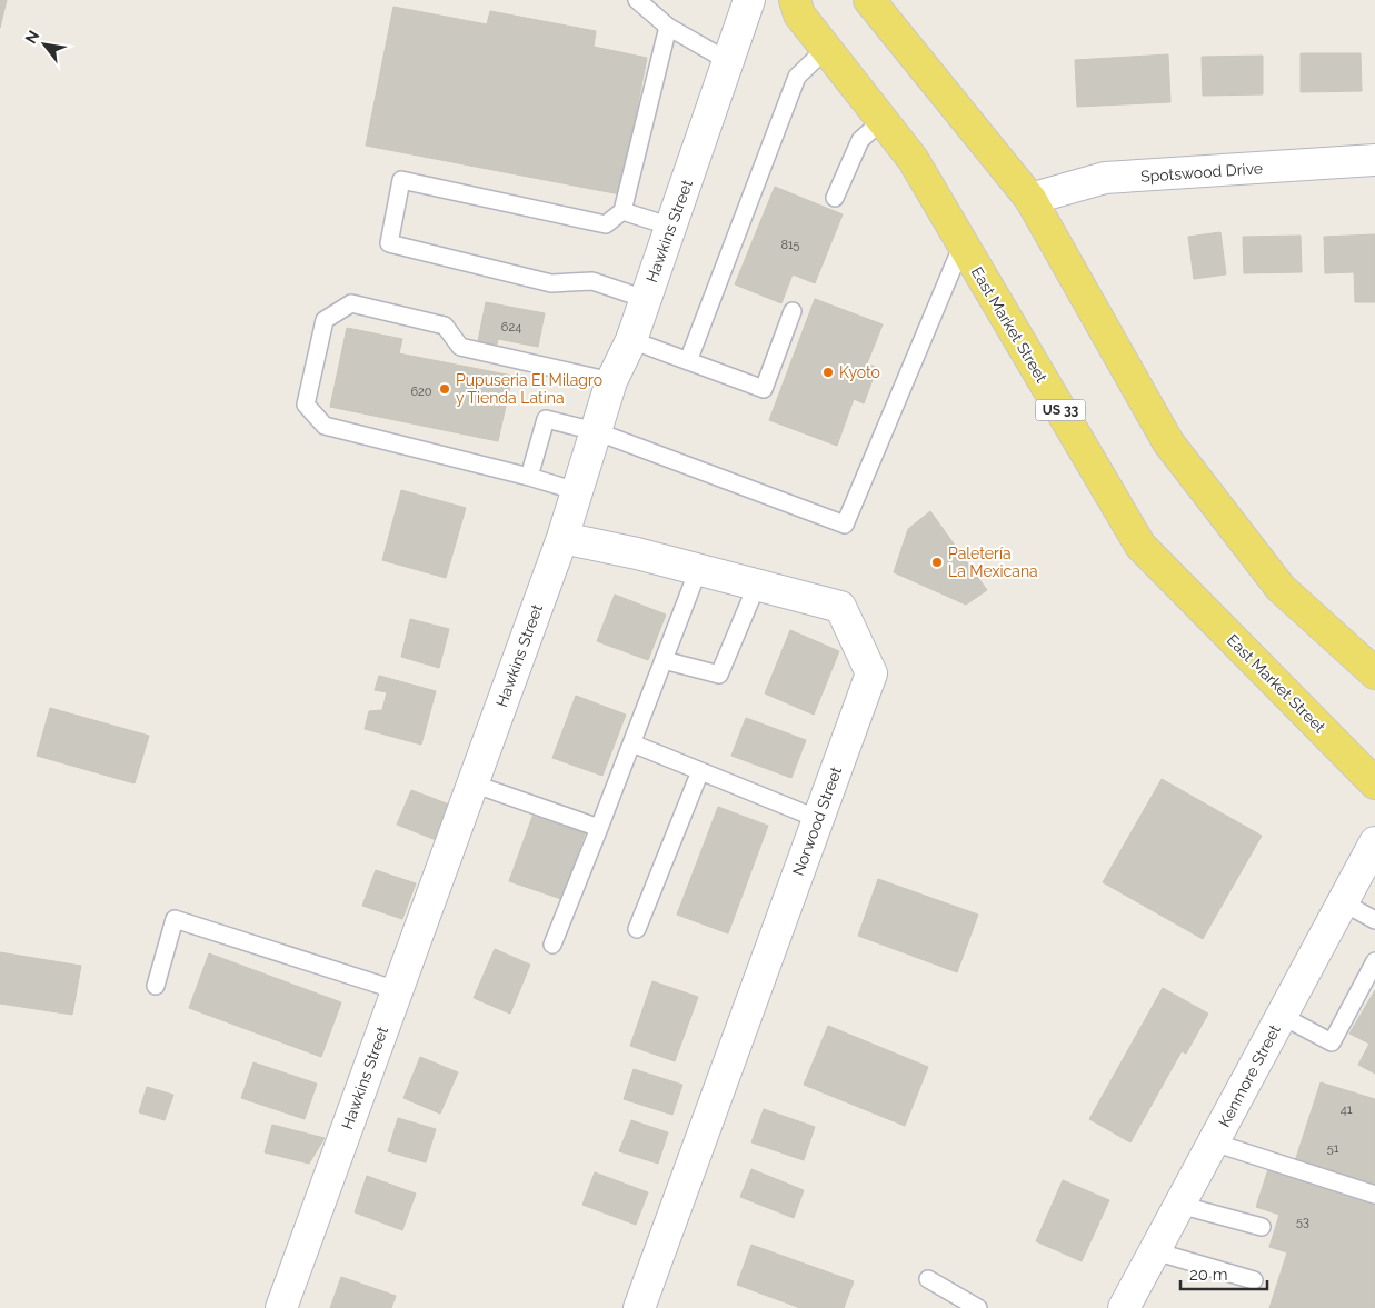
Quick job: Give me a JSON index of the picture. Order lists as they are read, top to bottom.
{
  "streets": {
    "main road": ["East Market Street", "US 33"],
    "street": [
      "Spotswood Drive",
      "Hawkins Street",
      "Norwood Street",
      "Kenmore Street"
    ]
  },
  "crossings": [
    ["Hawkins Street", "Norwood Street"]
  ],
  "places": ["Kyoto", "Pupuseria El Milagro y Tienda Latina", "Paletería La Mexicana"],
  "house_numbers": [
    "815",
    "624",
    "620",
    "41",
    "51",
    "53"
  ],
  "scale_bar": "20 m",
  "north": "top left"
}
